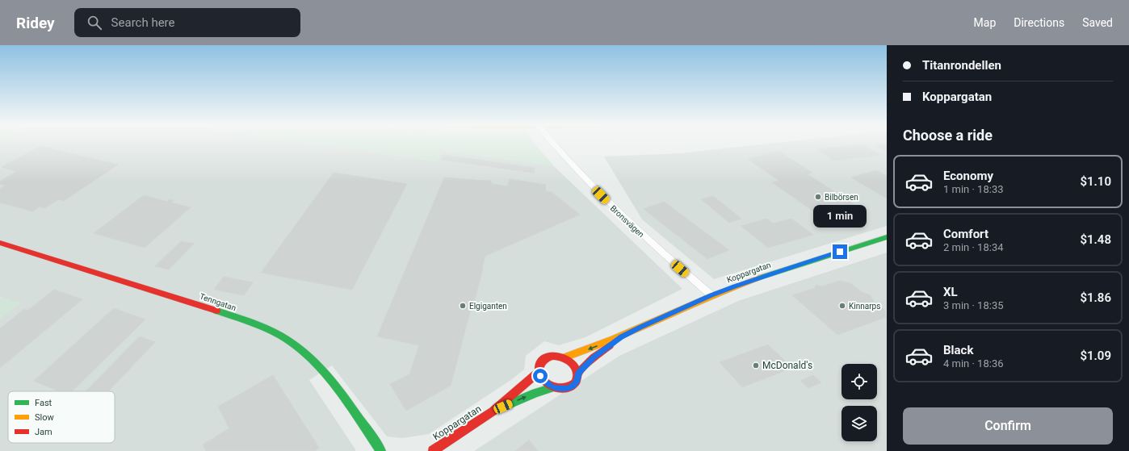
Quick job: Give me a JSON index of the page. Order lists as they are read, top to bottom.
{
  "streets": {
    "main road": ["Koppargatan", "Tenngatan"],
    "street": ["Bronsvägen"]
  },
  "crossings": [
    ["Bronsvägen", "Koppargatan"]
  ],
  "places": [
    "Bilbörsen",
    "Elgiganten",
    "Kinnarps",
    "McDonald's"
  ],
  "legend": ["Fast", "Slow", "Jam"],
  "page": {
    "header": "Ridey",
    "search": "Search here",
    "nav": ["Map", "Directions", "Saved"],
    "banner": ["Titanrondellen", "Koppargatan"],
    "heading": "Choose a ride",
    "list": [
      {
        "name": "Economy",
        "note": "1 min · 18:33",
        "value": "$1.10"
      },
      {
        "name": "Comfort",
        "note": "2 min · 18:34",
        "value": "$1.48"
      },
      {
        "name": "XL",
        "note": "3 min · 18:35",
        "value": "$1.86"
      },
      {
        "name": "Black",
        "note": "4 min · 18:36",
        "value": "$1.09"
      }
    ],
    "bubble": "1 min",
    "buttons": "Confirm"
  }
}
